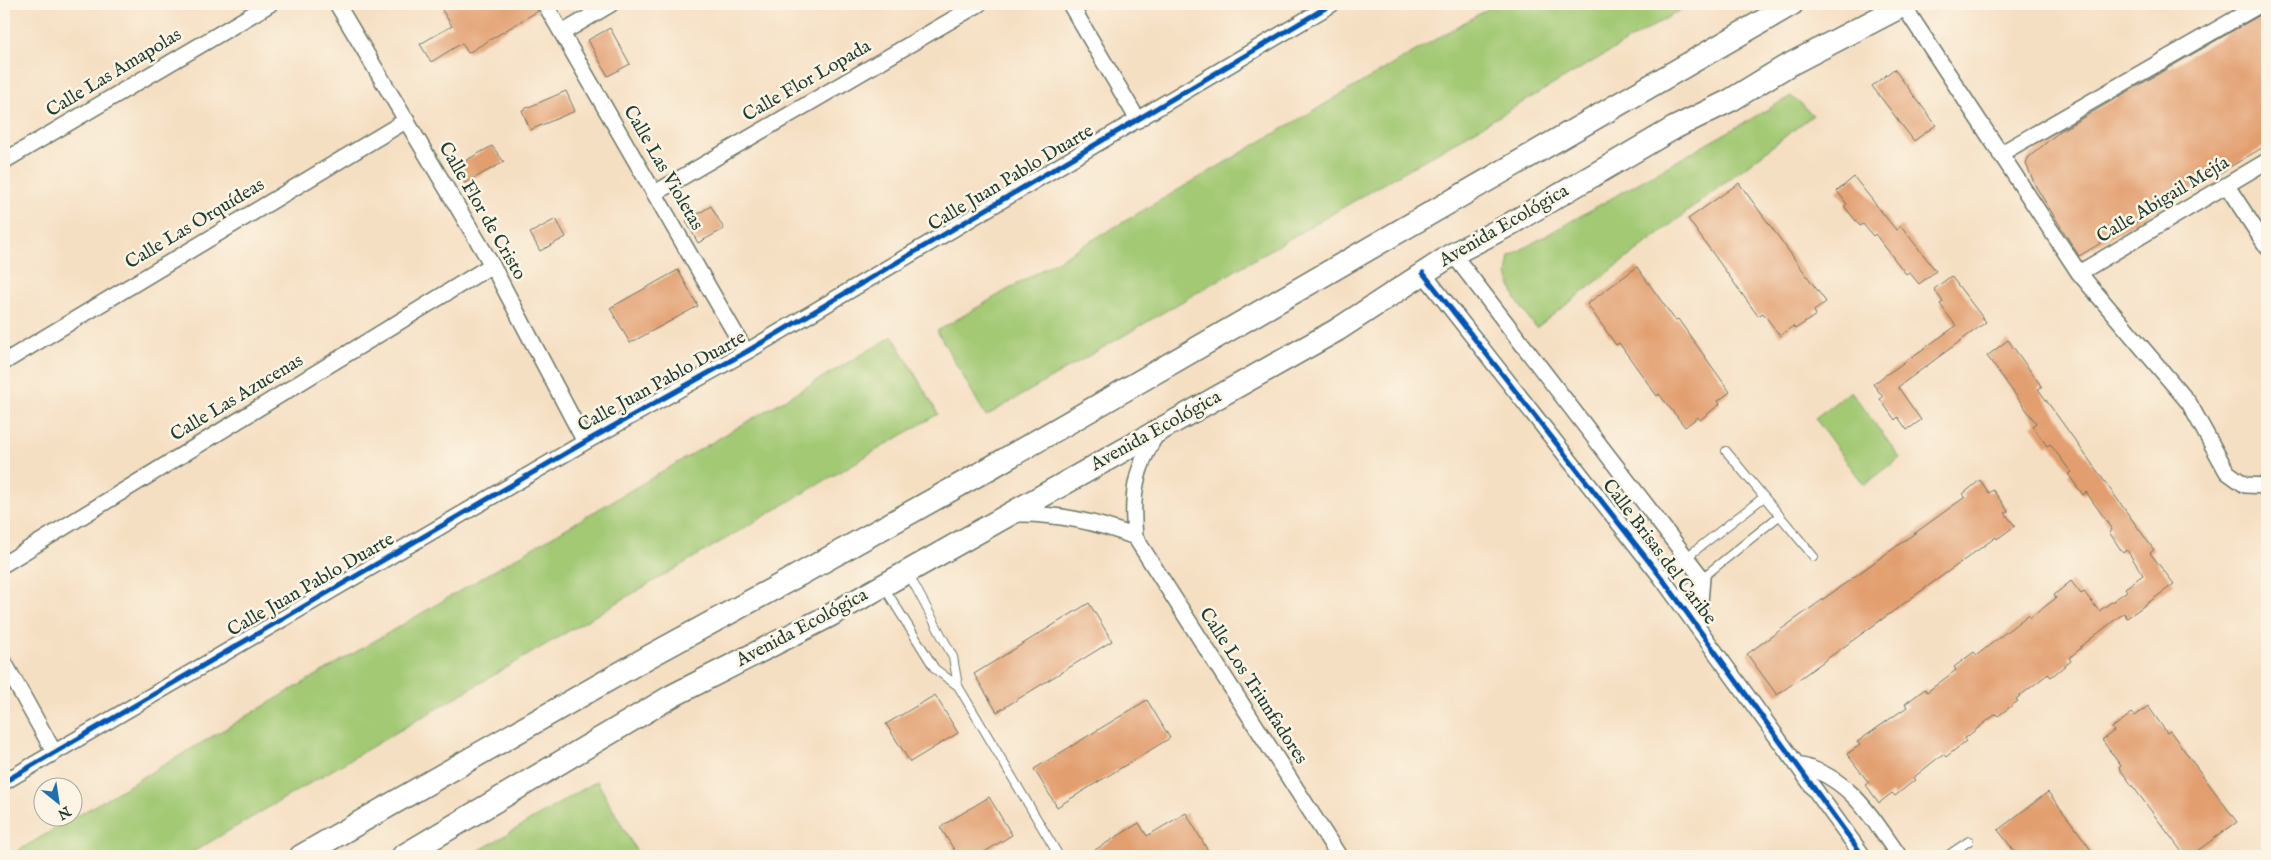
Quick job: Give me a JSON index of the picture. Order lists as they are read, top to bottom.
{
  "streets": {
    "main road": ["Avenida Ecológica"],
    "street": [
      "Calle Las Amapolas",
      "Calle Flor Lopada",
      "Calle Las Violetas",
      "Calle Juan Pablo Duarte",
      "Calle Abigail Mejía",
      "Calle Flor de Cristo",
      "Calle Las Orquídeas",
      "Calle Las Azucenas",
      "Calle Brisas del Caribe",
      "Calle Los Triunfadores"
    ]
  },
  "crossings": [
    ["Calle Flor Lopada", "Calle Las Violetas"],
    ["Calle Las Violetas", "Calle Juan Pablo Duarte"],
    ["Calle Juan Pablo Duarte", "Calle Flor de Cristo"],
    ["Calle Flor de Cristo", "Calle Las Orquídeas"],
    ["Calle Flor de Cristo", "Calle Las Azucenas"],
    ["Avenida Ecológica", "Calle Brisas del Caribe"],
    ["Avenida Ecológica", "Calle Los Triunfadores"]
  ],
  "north": "bottom right"
}
